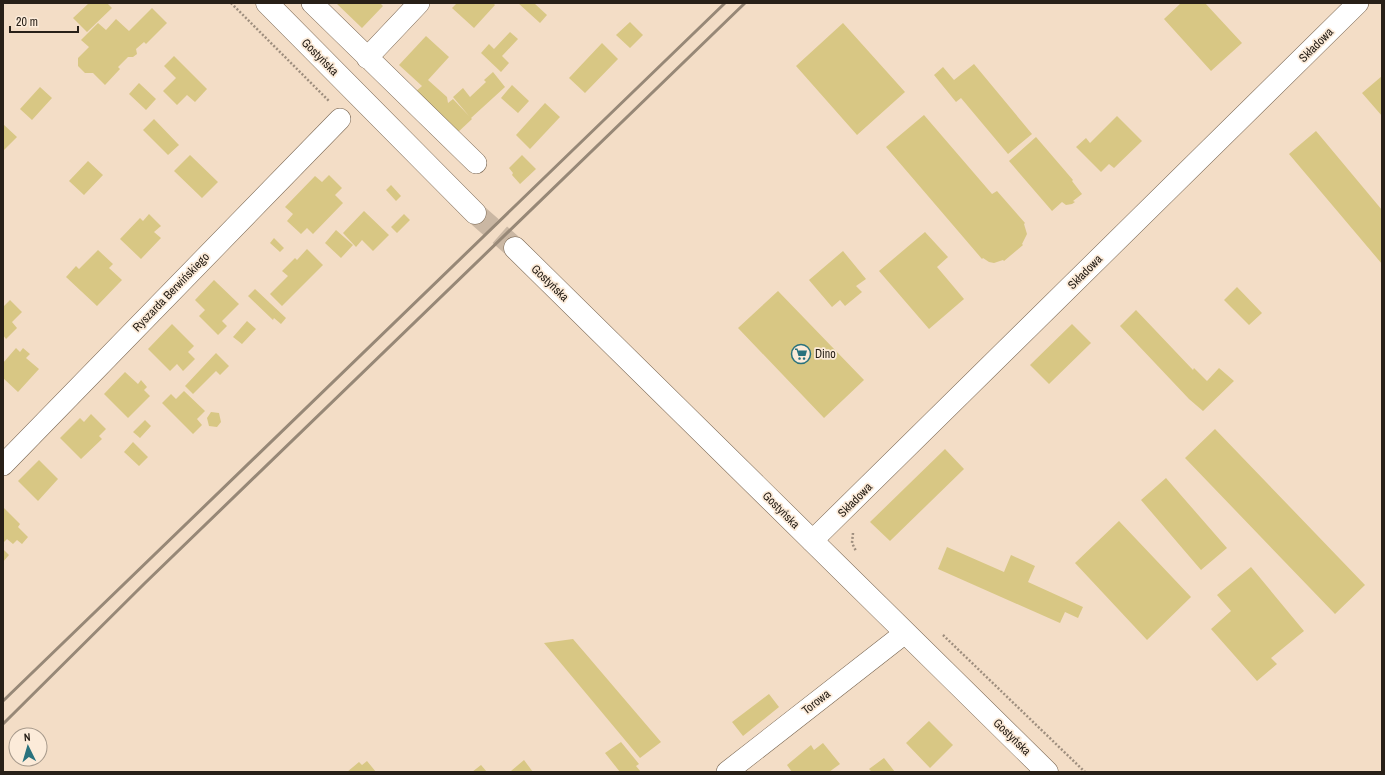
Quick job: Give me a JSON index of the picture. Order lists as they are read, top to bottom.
{
  "streets": {
    "main road": ["Gostyńska"],
    "street": ["Składowa", "Ryszarda Berwińskiego", "Torowa"]
  },
  "crossings": [
    ["Składowa", "Gostyńska"],
    ["Gostyńska", "Torowa"]
  ],
  "places": {
    "supermarket": ["Dino"]
  },
  "scale_bar": "20 m",
  "north": "top"
}
